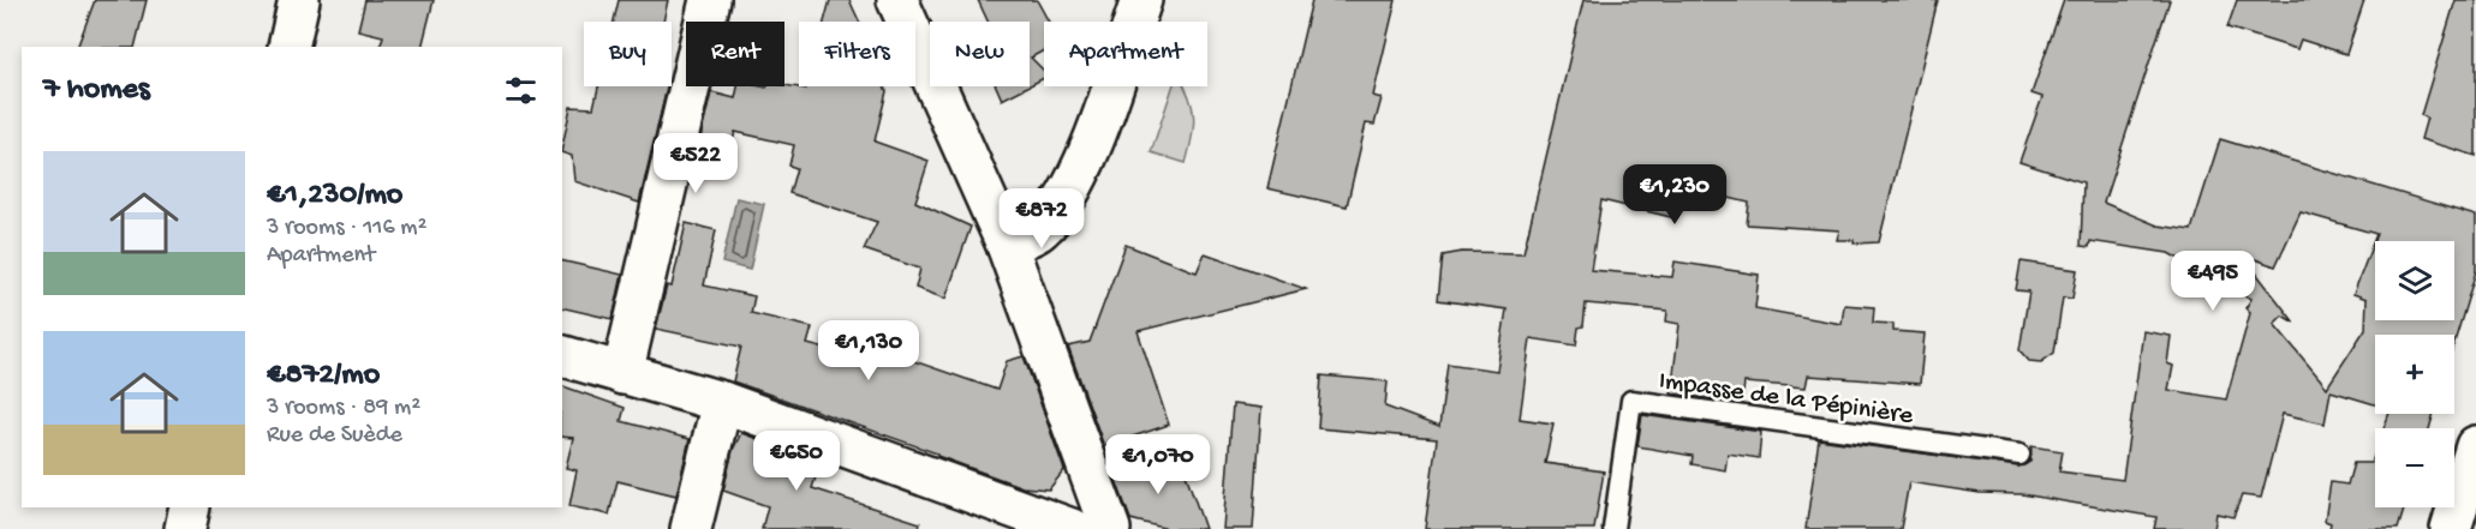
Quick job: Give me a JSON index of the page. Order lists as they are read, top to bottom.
{
  "streets": {
    "lane": ["Impasse de la Pépinière"]
  },
  "page": {
    "chip": [
      "Buy",
      "Rent",
      "Filters",
      "New",
      "Apartment"
    ],
    "heading": "7 homes",
    "price": [
      "€522",
      "€1,230",
      "€872",
      "€495",
      "€1,130",
      "€650",
      "€1,070"
    ],
    "list": [
      {
        "name": "€1,230/mo",
        "note": "3 rooms · 116 m² · Apartment"
      },
      {
        "name": "€872/mo",
        "note": "3 rooms · 89 m² · Rue de Suède"
      }
    ],
    "map_buttons": ["+", "−"]
  }
}
